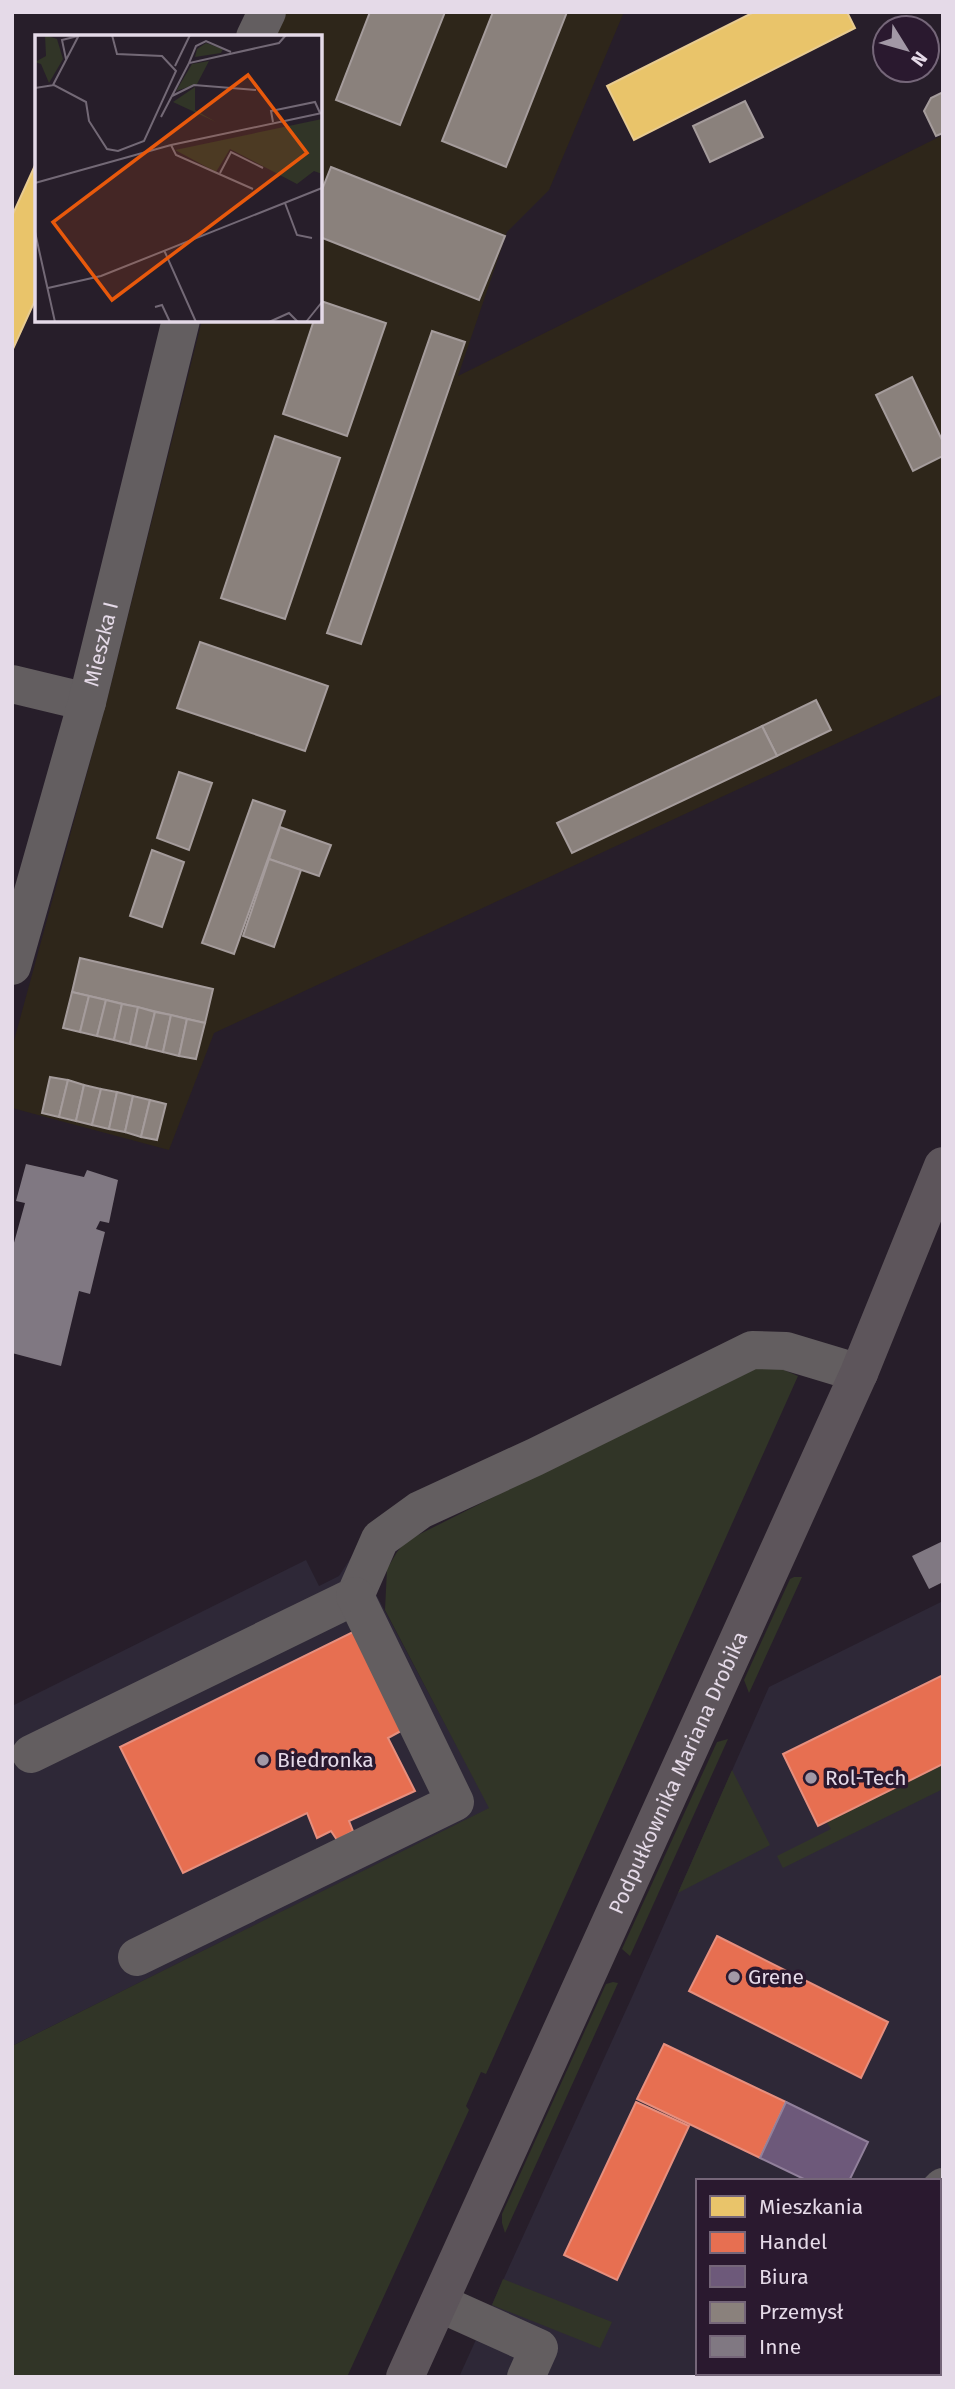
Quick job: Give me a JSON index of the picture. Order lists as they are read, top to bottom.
{
  "streets": {
    "main road": ["Podpułkownika Mariana Drobika"],
    "street": ["Mieszka I"]
  },
  "places": ["Biedronka", "Rol-Tech", "Grene"],
  "legend": [
    "Mieszkania",
    "Handel",
    "Biura",
    "Przemysł",
    "Inne"
  ],
  "north": "bottom right"
}
